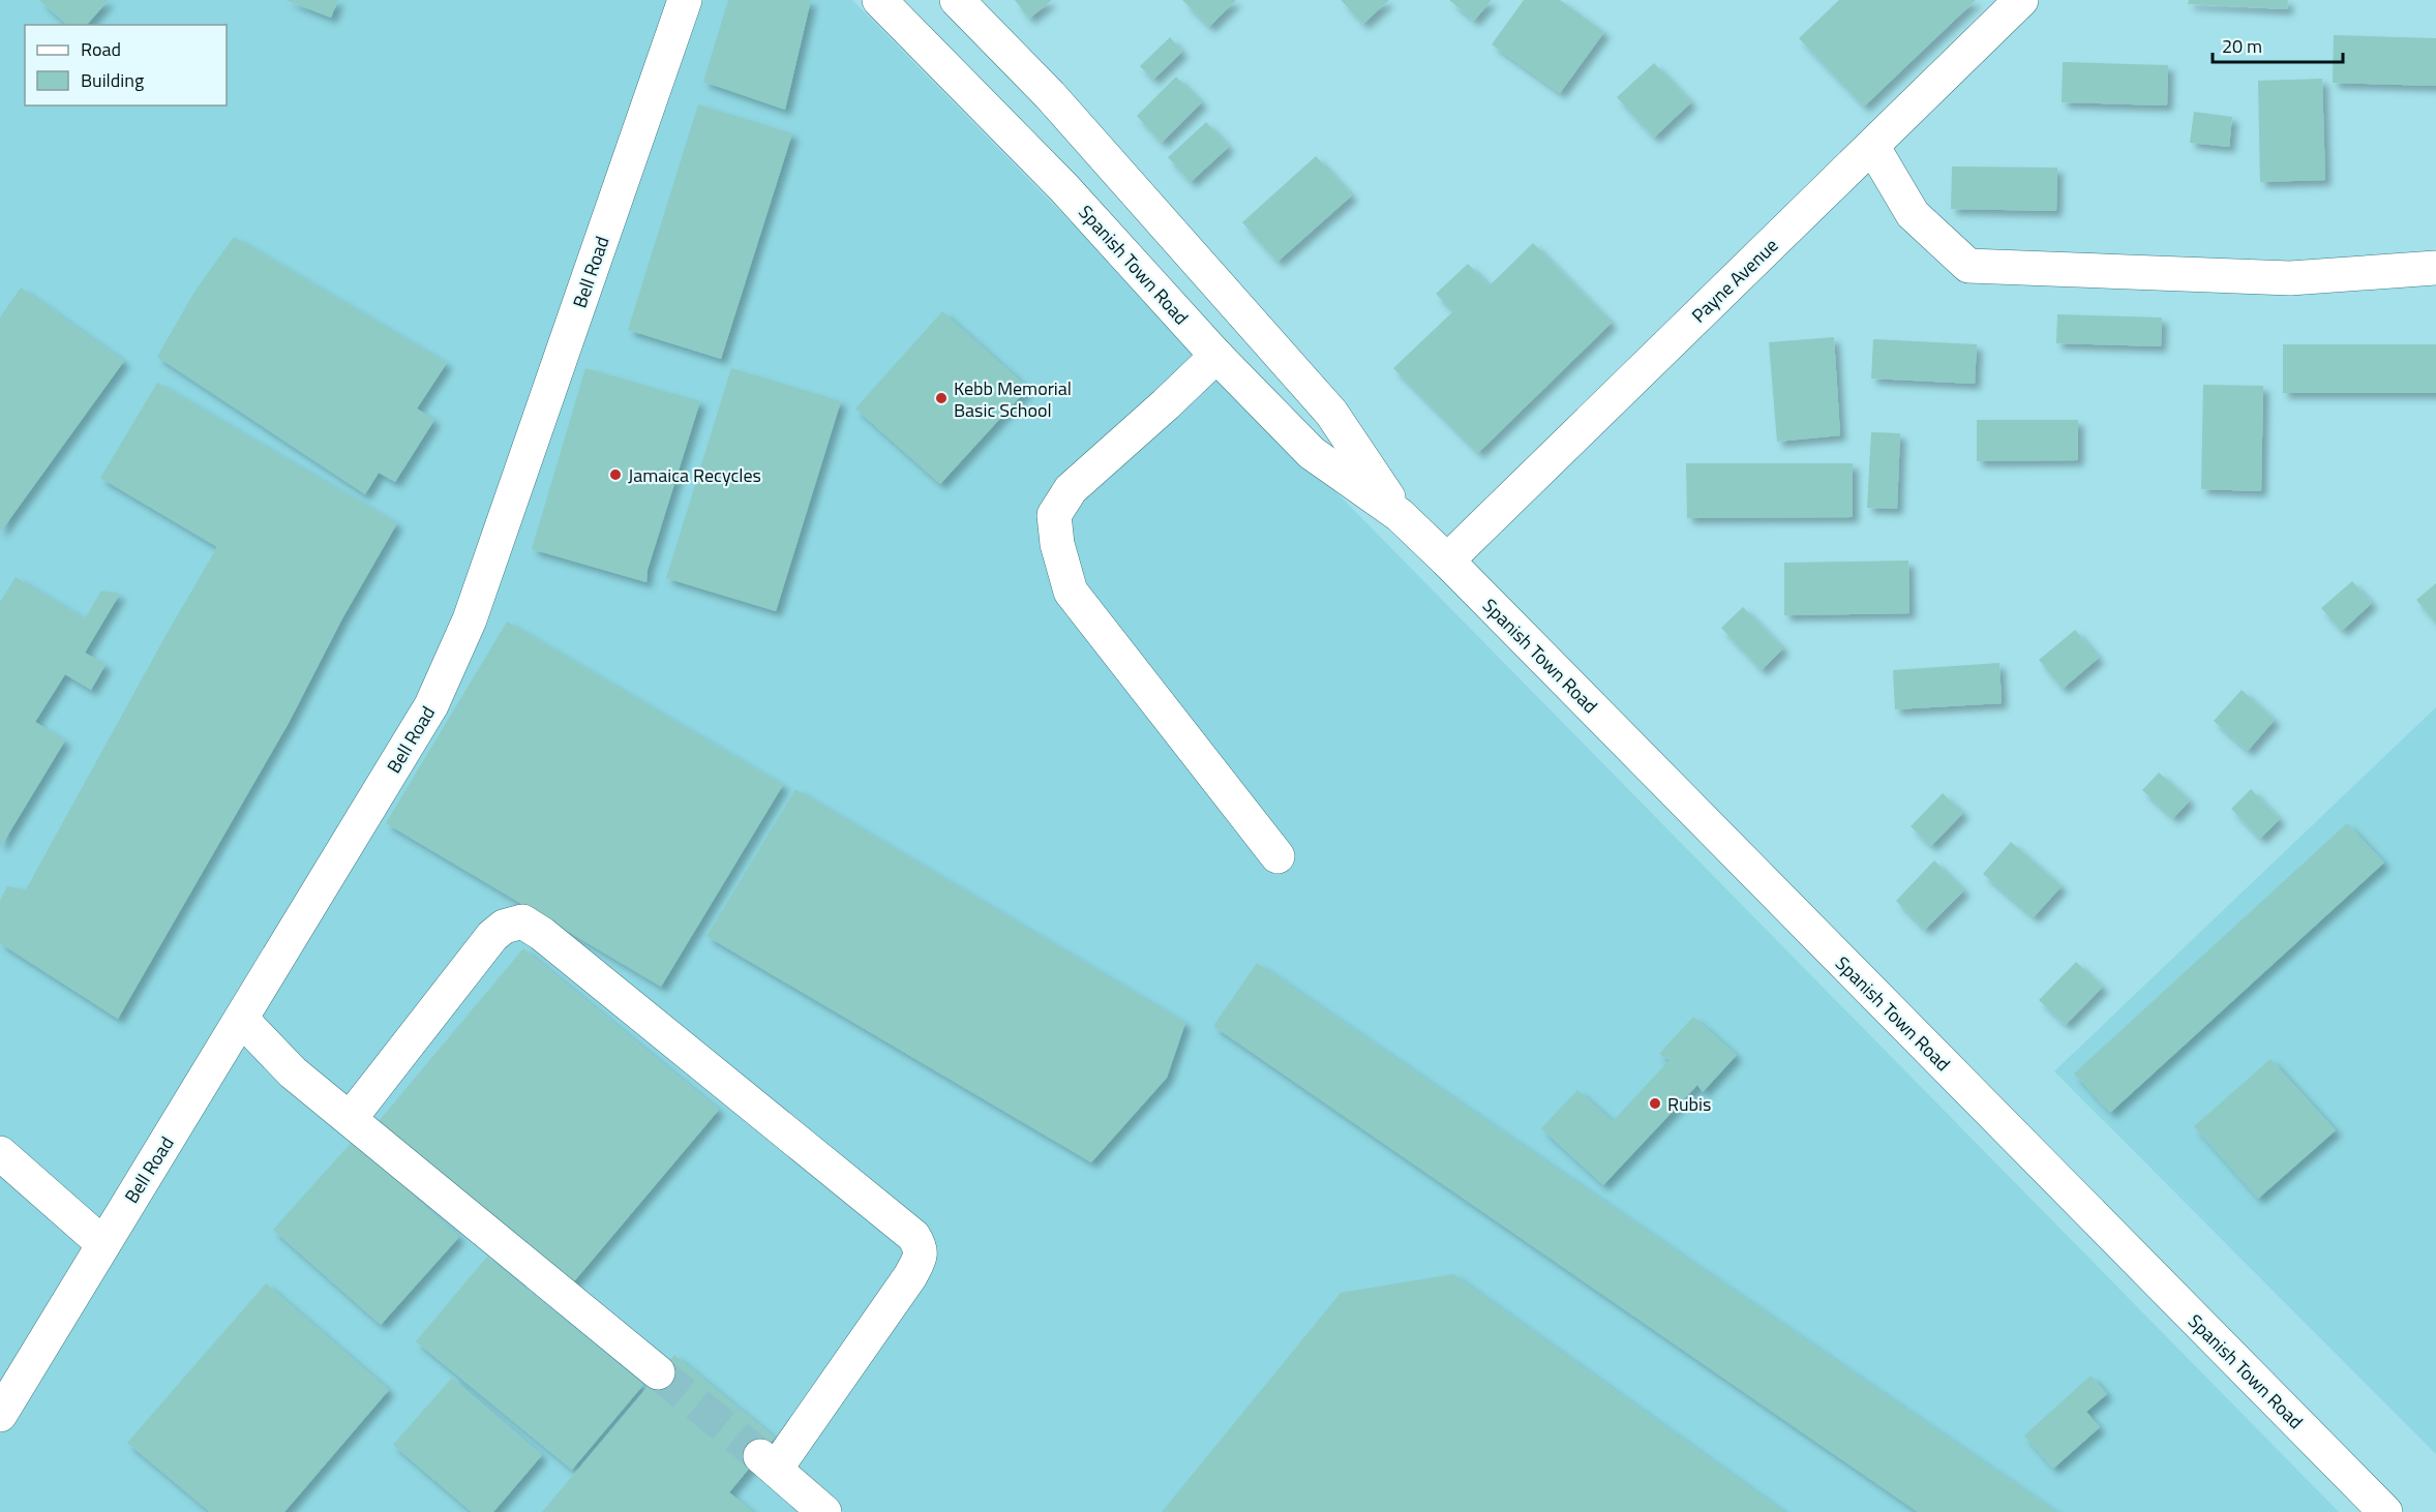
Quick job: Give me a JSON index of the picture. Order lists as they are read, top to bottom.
{
  "streets": {
    "main road": ["Spanish Town Road", "Bell Road", "Payne Avenue"]
  },
  "crossings": [
    ["Spanish Town Road", "Payne Avenue"]
  ],
  "places": ["Kebb Memorial Basic School", "Jamaica Recycles", "Rubis"],
  "legend": ["Road", "Building"],
  "scale_bar": "20 m"
}
